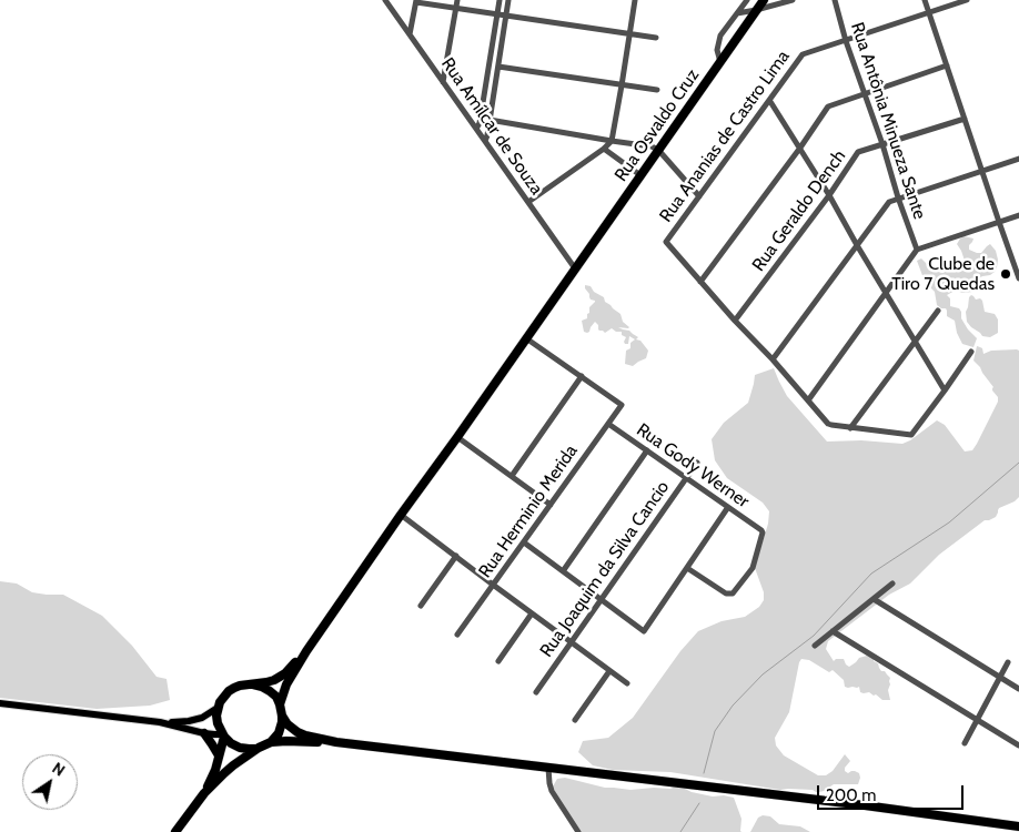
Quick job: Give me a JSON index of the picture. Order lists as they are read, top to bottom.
{
  "streets": {
    "highway": ["Rua Osvaldo Cruz"],
    "street": [
      "Rua Antônia Minueza Sante",
      "Rua Amílcar de Souza",
      "Rua Ananias de Castro Lima",
      "Rua Geraldo Dench",
      "Rua Gody Werner",
      "Rua Herminio Merida",
      "Rua Joaquim da Silva Cancio"
    ]
  },
  "crossings": [
    ["Rua Antônia Minueza Sante", "Rua Ananias de Castro Lima"],
    ["Rua Antônia Minueza Sante", "Rua Geraldo Dench"],
    ["Rua Osvaldo Cruz", "Rua Amílcar de Souza"],
    ["Rua Gody Werner", "Rua Herminio Merida"],
    ["Rua Gody Werner", "Rua Joaquim da Silva Cancio"]
  ],
  "places": ["Clube de Tiro 7 Quedas"],
  "scale_bar": "200 m",
  "north": "top right"
}
